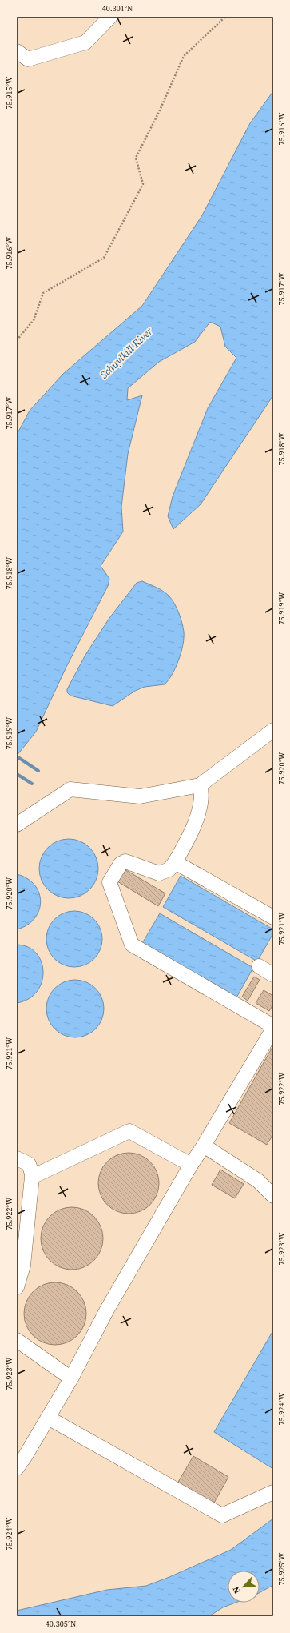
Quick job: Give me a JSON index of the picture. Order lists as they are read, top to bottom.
{
  "water": ["Schuylkill River"],
  "north": "bottom left",
  "coordinates": [
    "40.301°N",
    "75.915°W",
    "75.916°W",
    "75.917°W",
    "75.918°W",
    "75.919°W",
    "75.920°W",
    "75.921°W",
    "75.922°W",
    "75.923°W",
    "75.924°W",
    "75.925°W",
    "40.305°N"
  ]
}
